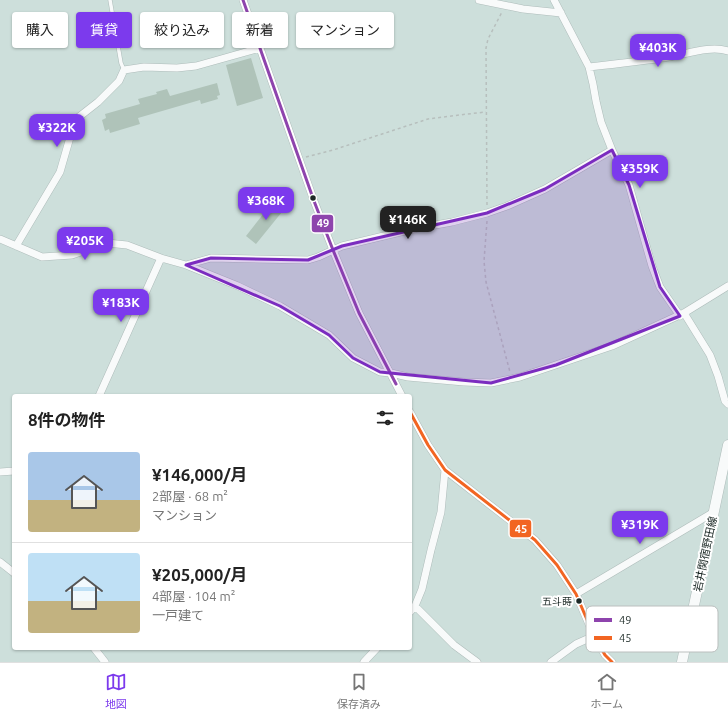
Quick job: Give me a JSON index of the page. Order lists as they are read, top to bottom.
{
  "streets": {
    "main road": ["岩井関宿野田線"]
  },
  "places": ["五斗蒔"],
  "lines": ["transit line 49", "transit line 45"],
  "legend": ["49", "45"],
  "page": {
    "chip": [
      "購入",
      "賃貸",
      "絞り込み",
      "新着",
      "マンション"
    ],
    "price": [
      "¥403K",
      "¥322K",
      "¥359K",
      "¥368K",
      "¥146K",
      "¥205K",
      "¥183K",
      "¥319K"
    ],
    "heading": "8件の物件",
    "list": [
      {
        "name": "¥146,000/月",
        "note": "2部屋 · 68 m² · マンション"
      },
      {
        "name": "¥205,000/月",
        "note": "4部屋 · 104 m² · 一戸建て"
      }
    ],
    "tabs": ["地図", "保存済み", "ホーム"]
  }
}
